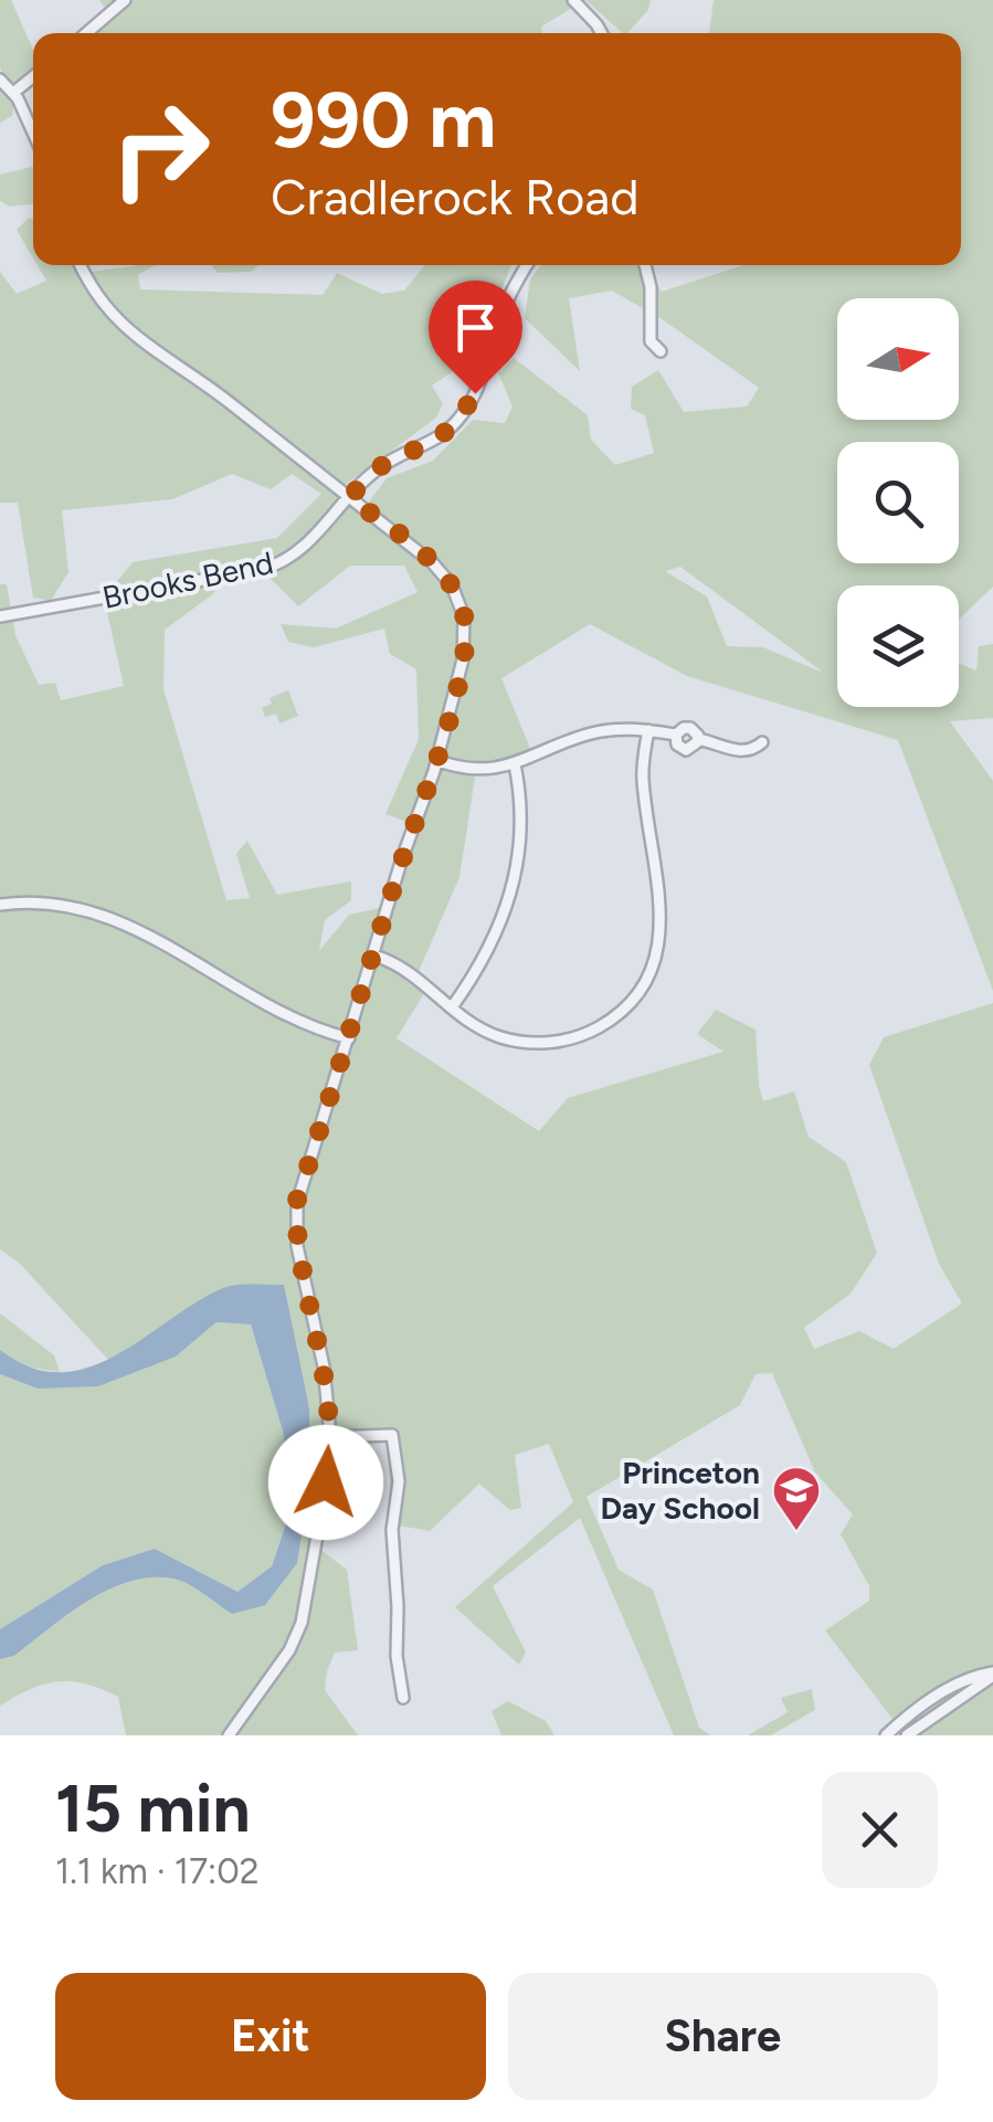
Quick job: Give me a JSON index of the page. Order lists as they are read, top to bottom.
{
  "streets": {
    "street": ["Brooks Bend"]
  },
  "places": {
    "school or university": ["Princeton Day School"]
  },
  "north": "right",
  "page": {
    "turn": ["990 m", "Cradlerock Road"],
    "heading": ["15 min", "1.1 km · 17:02"],
    "buttons": ["Exit", "Share"]
  }
}
